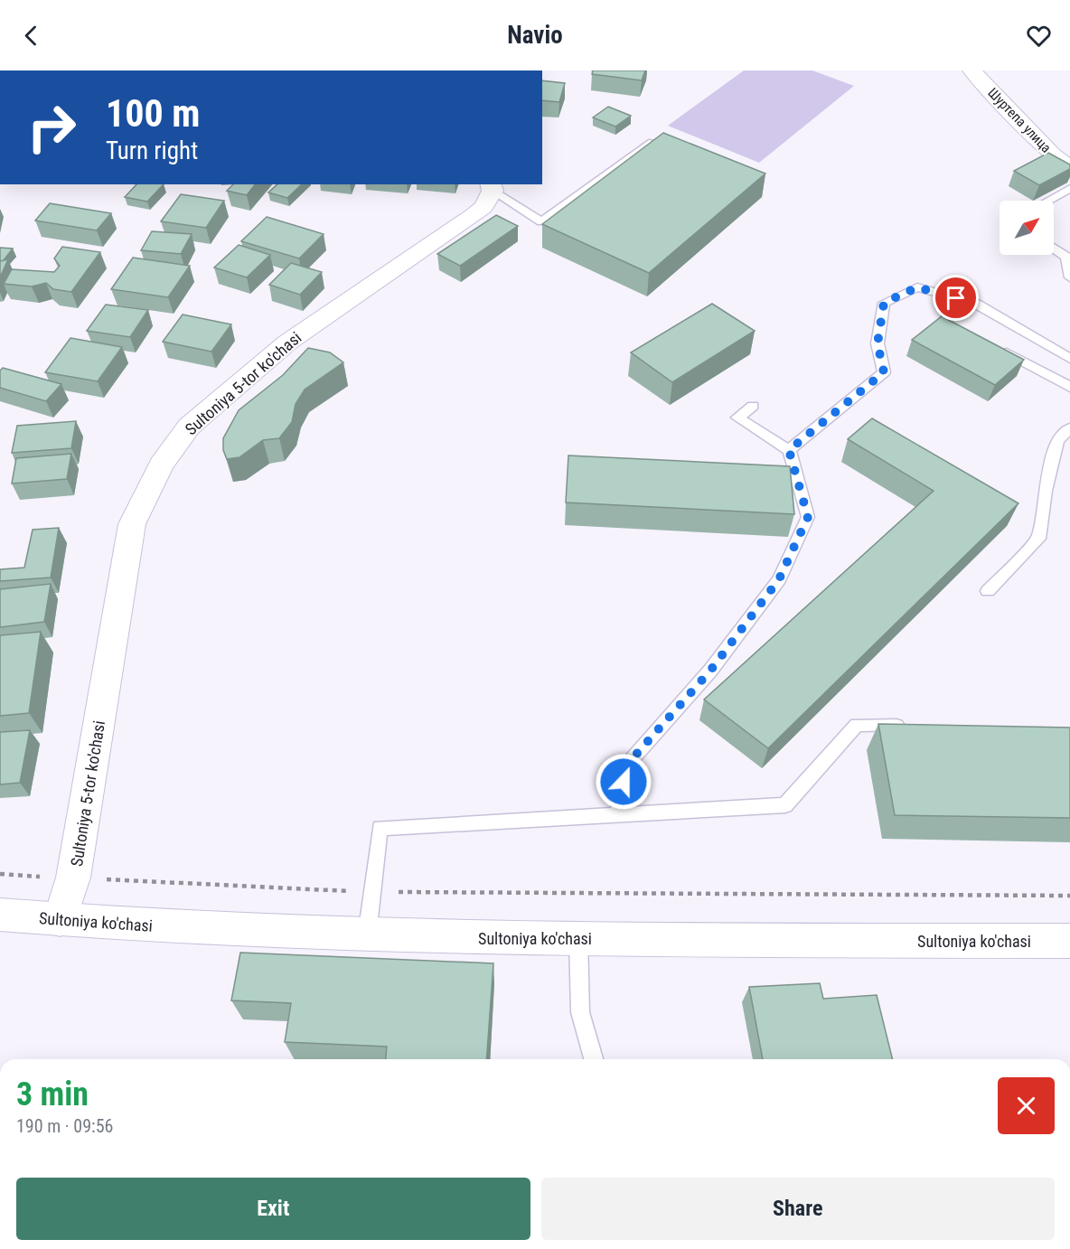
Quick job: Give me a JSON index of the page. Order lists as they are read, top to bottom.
{
  "streets": {
    "street": ["Шуртепа улица", "Sultoniya 5-tor ko'chasi", "Sultoniya ko'chasi"]
  },
  "crossings": [
    ["Sultoniya 5-tor ko'chasi", "Sultoniya ko'chasi"]
  ],
  "north": "top right",
  "page": {
    "header": "Navio",
    "turn": ["100 m", "Turn right"],
    "heading": ["3 min", "190 m · 09:56"],
    "buttons": ["Exit", "Share"]
  }
}
